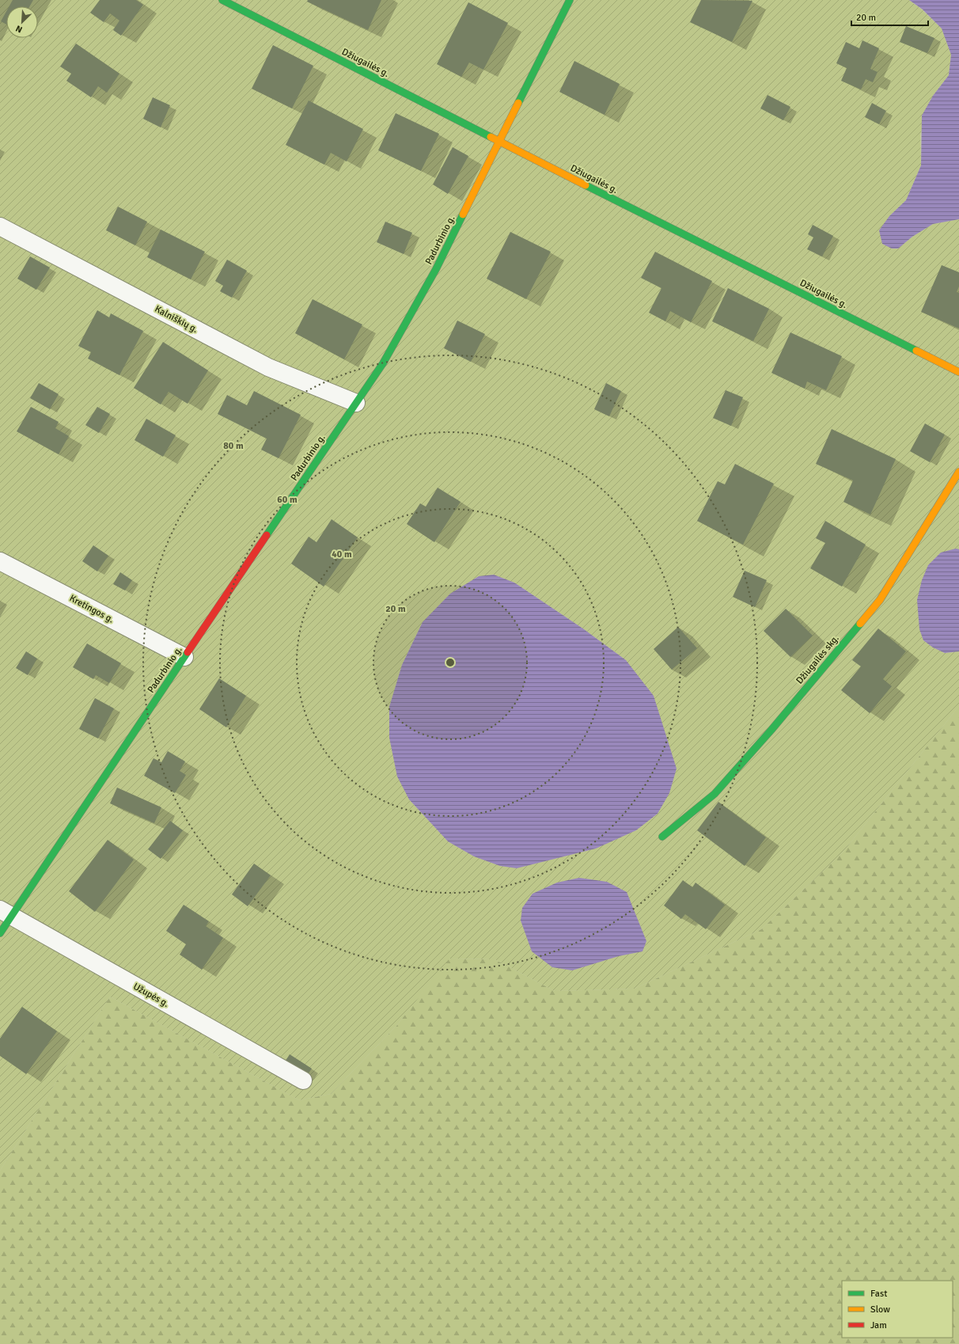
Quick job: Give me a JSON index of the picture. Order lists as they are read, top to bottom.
{
  "streets": {
    "street": [
      "Džiugailės g.",
      "Padurbinio g.",
      "Kalniškių g.",
      "Kretingos g.",
      "Džiugailės skg.",
      "Užupės g."
    ]
  },
  "crossings": [
    ["Džiugailės g.", "Padurbinio g."],
    ["Padurbinio g.", "Kalniškių g."],
    ["Padurbinio g.", "Kretingos g."],
    ["Padurbinio g.", "Užupės g."]
  ],
  "legend": ["Fast", "Slow", "Jam"],
  "scale_bar": "20 m",
  "north": "bottom left",
  "rings": [
    "80 m",
    "60 m",
    "40 m",
    "20 m"
  ]
}
